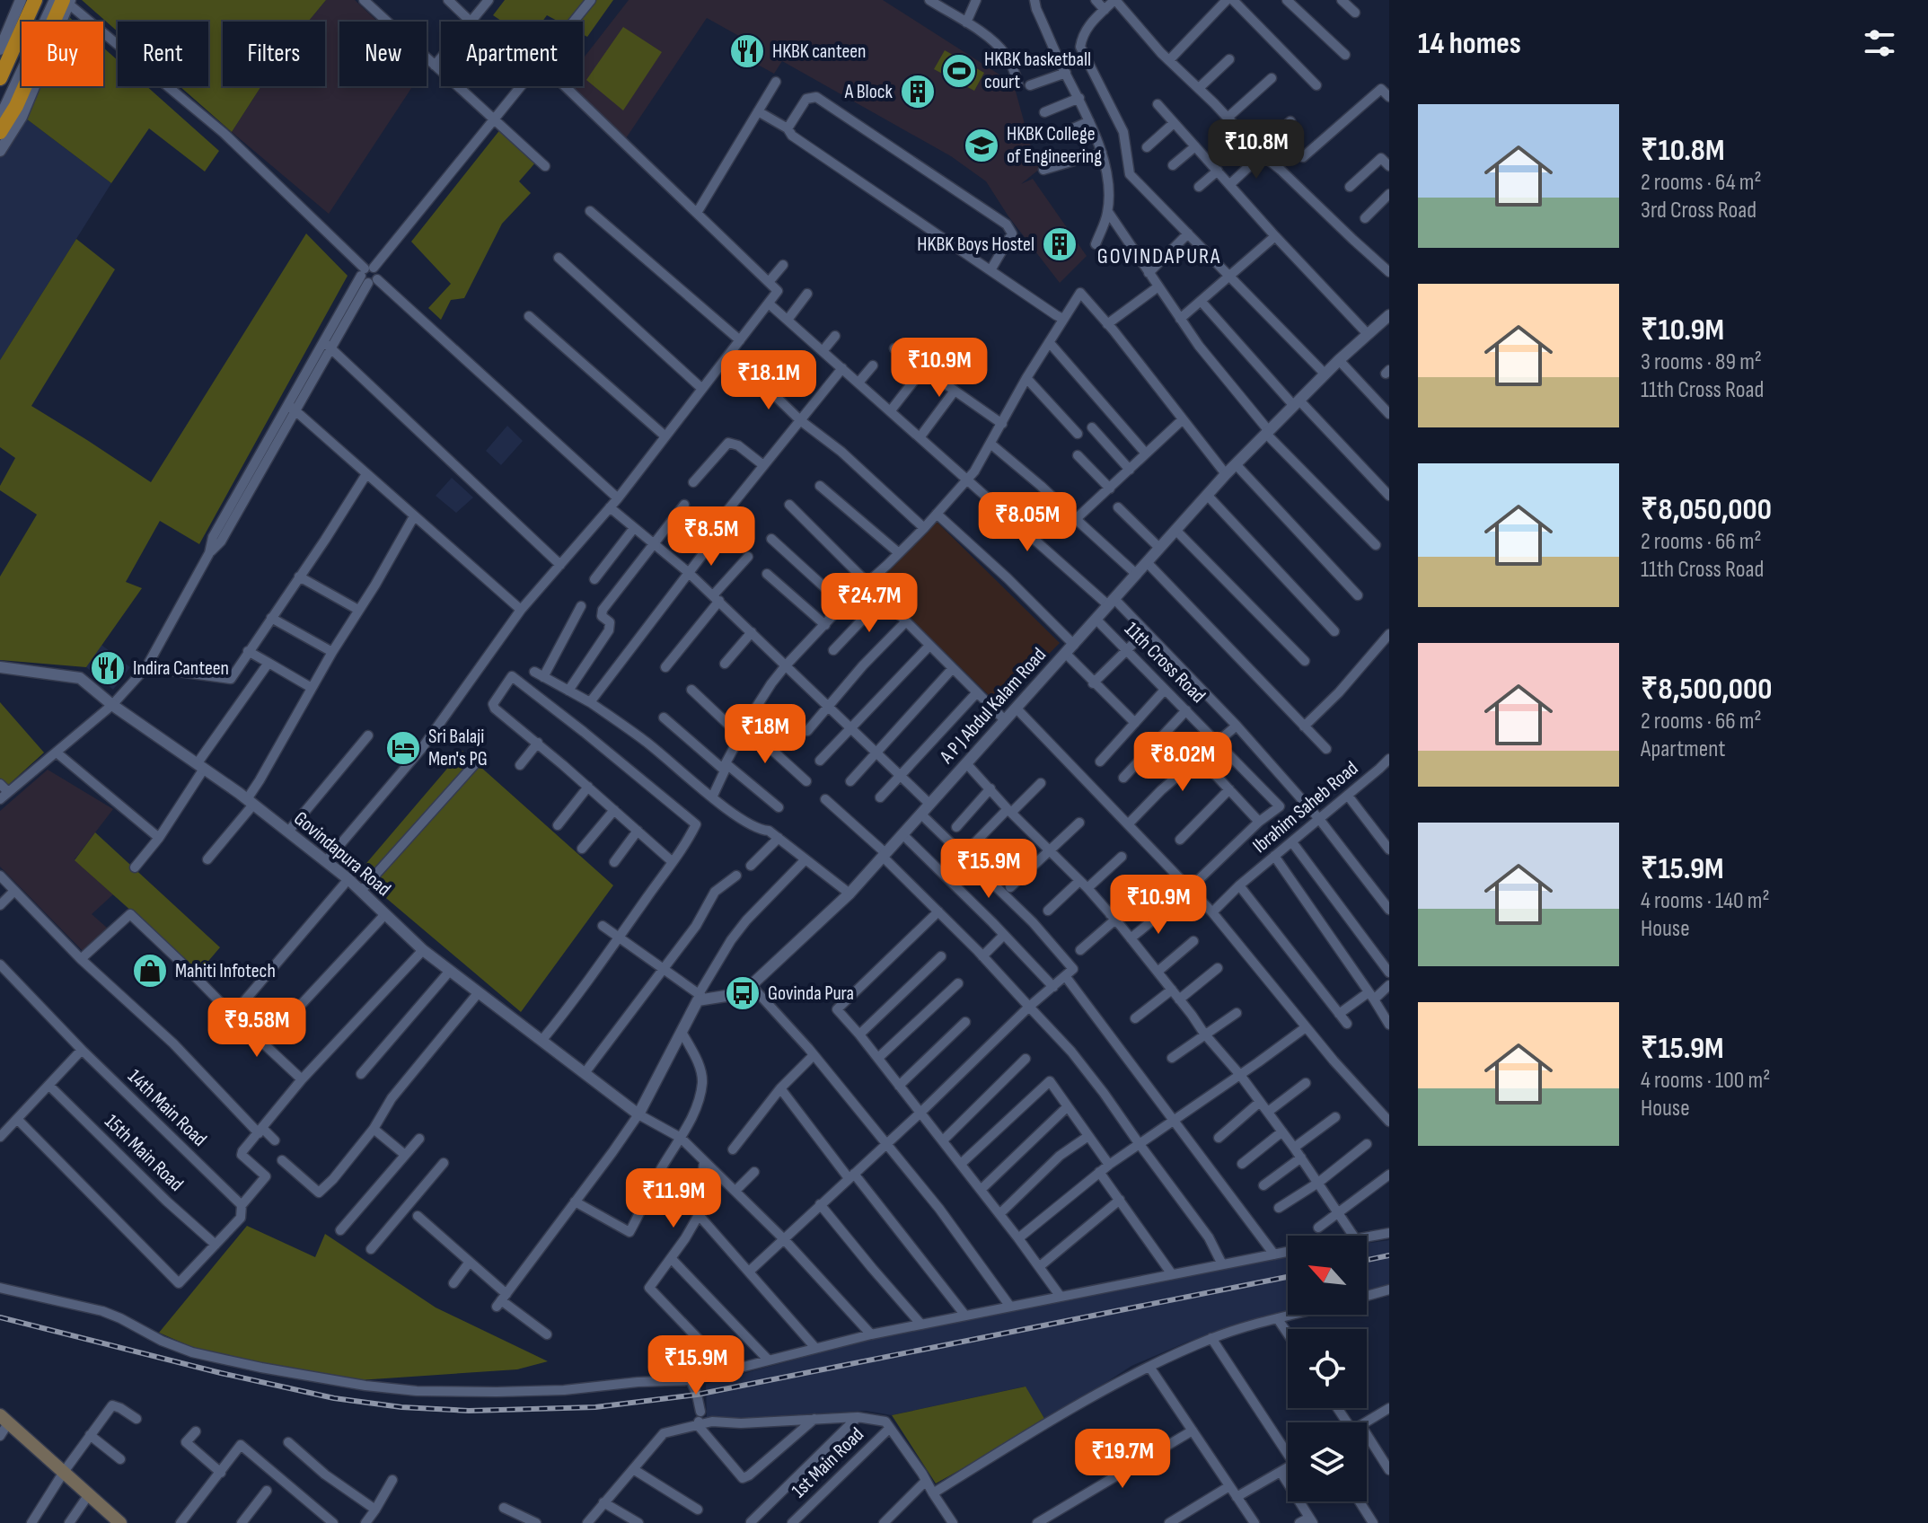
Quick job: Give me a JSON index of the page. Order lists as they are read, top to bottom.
{
  "streets": {
    "street": [
      "11th Cross Road",
      "A P J Abdul Kalam Road",
      "Ibrahim Saheb Road",
      "Govindapura Road",
      "14th Main Road",
      "15th Main Road",
      "1st Main Road"
    ]
  },
  "crossings": [
    ["11th Cross Road", "A P J Abdul Kalam Road"],
    ["11th Cross Road", "Ibrahim Saheb Road"]
  ],
  "districts": ["GOVINDAPURA"],
  "places": {
    "restaurant": ["HKBK canteen", "Indira Canteen"],
    "sports": ["HKBK basketball court"],
    "building": ["A Block", "HKBK Boys Hostel"],
    "school or university": ["HKBK College of Engineering"],
    "hotel": ["Sri Balaji Men's PG"],
    "shop": ["Mahiti Infotech"],
    "bus stop": ["Govinda Pura"]
  },
  "north": "top left",
  "page": {
    "heading": "14 homes",
    "chip": [
      "Buy",
      "Rent",
      "Filters",
      "New",
      "Apartment"
    ],
    "list": [
      {
        "name": "₹10.8M",
        "note": "2 rooms · 64 m² · 3rd Cross Road"
      },
      {
        "name": "₹10.9M",
        "note": "3 rooms · 89 m² · 11th Cross Road"
      },
      {
        "name": "₹8,050,000",
        "note": "2 rooms · 66 m² · 11th Cross Road"
      },
      {
        "name": "₹8,500,000",
        "note": "2 rooms · 66 m² · Apartment"
      },
      {
        "name": "₹15.9M",
        "note": "4 rooms · 140 m² · House"
      },
      {
        "name": "₹15.9M",
        "note": "4 rooms · 100 m² · House"
      }
    ],
    "price": [
      "₹10.8M",
      "₹10.9M",
      "₹18.1M",
      "₹8.05M",
      "₹8.5M",
      "₹24.7M",
      "₹18M",
      "₹8.02M",
      "₹15.9M",
      "₹10.9M",
      "₹9.58M",
      "₹11.9M",
      "₹15.9M",
      "₹19.7M"
    ]
  }
}
